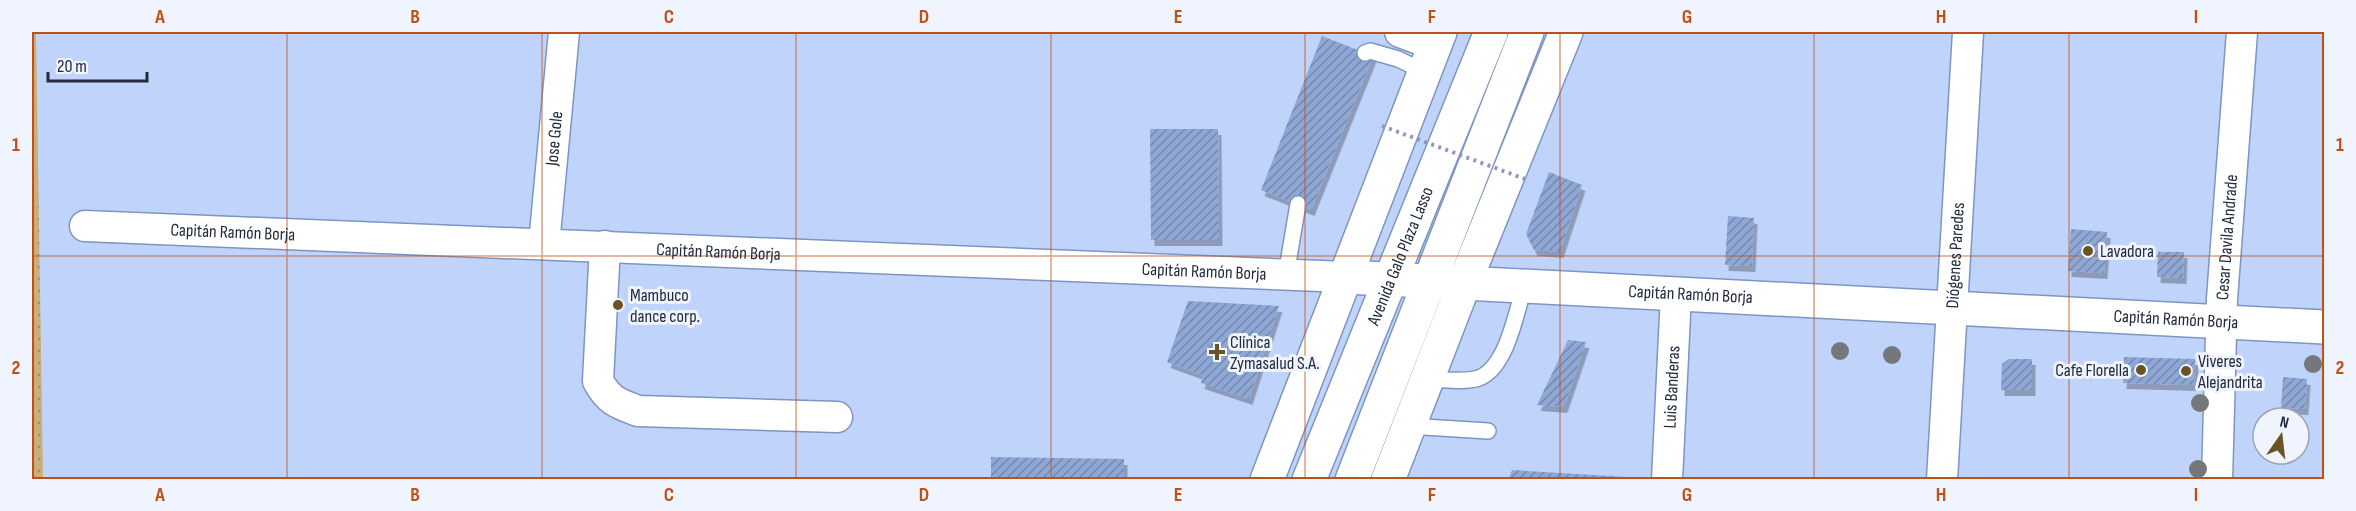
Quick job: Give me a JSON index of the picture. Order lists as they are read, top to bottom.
{
  "streets": {
    "main road": ["Capitán Ramón Borja", "Avenida Galo Plaza Lasso"],
    "street": [
      "Jose Gole",
      "Cesar Davila Andrade",
      "Diógenes Paredes",
      "Luis Banderas"
    ]
  },
  "crossings": [
    ["Jose Gole", "Capitán Ramón Borja"],
    ["Capitán Ramón Borja", "Cesar Davila Andrade"],
    ["Capitán Ramón Borja", "Diógenes Paredes"],
    ["Capitán Ramón Borja", "Avenida Galo Plaza Lasso"],
    ["Capitán Ramón Borja", "Luis Banderas"]
  ],
  "places": {
    "other": [
      "Lavadora",
      "Mambuco dance corp.",
      "Cafe Florella",
      "Viveres Alejandrita"
    ],
    "health": ["Clínica Zymasalud S.A."]
  },
  "scale_bar": "20 m",
  "north": "top",
  "grid": {
    "columns": [
      "A",
      "B",
      "C",
      "D",
      "E",
      "F",
      "G",
      "H",
      "I"
    ],
    "rows": ["1", "2"]
  }
}
